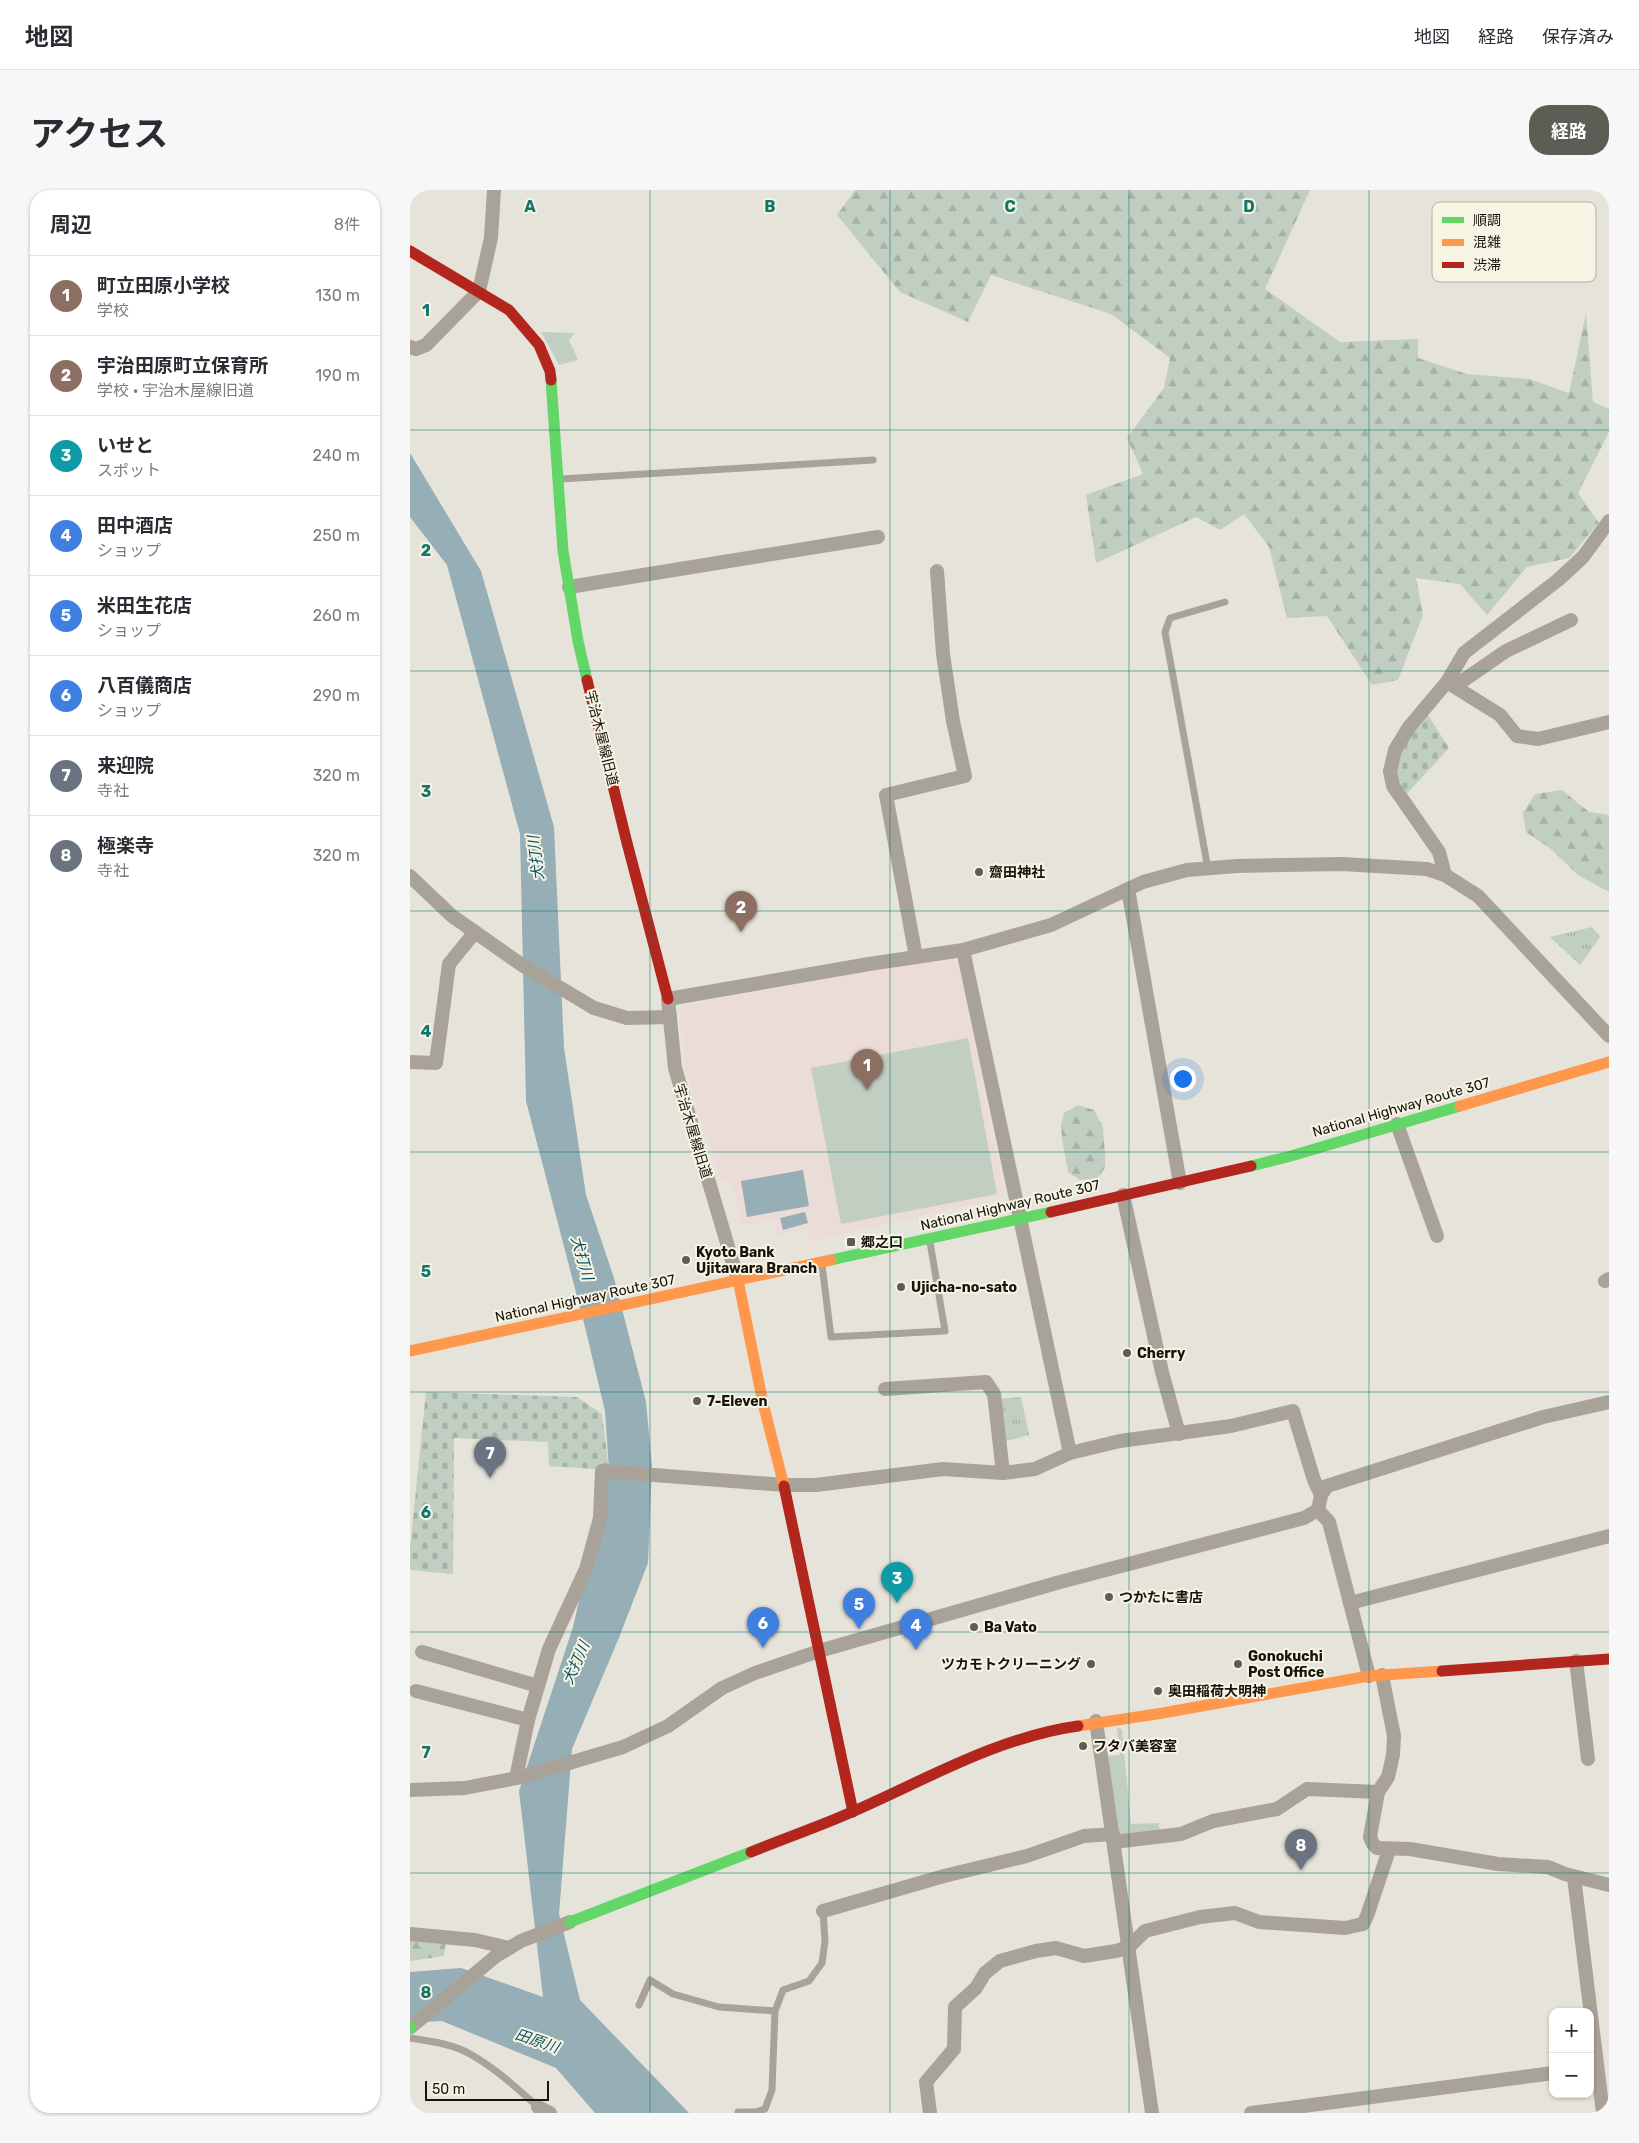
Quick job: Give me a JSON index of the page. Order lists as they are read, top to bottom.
{
  "streets": {
    "main road": ["宇治木屋線旧道", "National Highway Route 307"]
  },
  "crossings": [
    ["宇治木屋線旧道", "National Highway Route 307"]
  ],
  "water": ["犬打川", "田原川"],
  "places": {
    "other": [
      "齋田神社",
      "Kyoto Bank Ujitawara Branch",
      "Ujicha-no-sato",
      "Cherry",
      "7-Eleven",
      "つかたに書店",
      "Ba Vato",
      "ツカモトクリーニング",
      "Gonokuchi Post Office",
      "奥田稲荷大明神",
      "フタバ美容室"
    ],
    "transit": ["郷之口"]
  },
  "legend": ["順調", "混雑", "渋滞"],
  "scale_bar": "50 m",
  "page": {
    "header": "地図",
    "nav": ["地図", "経路", "保存済み"],
    "title": "アクセス",
    "buttons": "経路",
    "heading": ["周辺", "8件"],
    "list": [
      {
        "mark": "1",
        "name": "町立田原小学校",
        "note": "学校",
        "value": "130 m"
      },
      {
        "mark": "2",
        "name": "宇治田原町立保育所",
        "note": "学校 · 宇治木屋線旧道",
        "value": "190 m"
      },
      {
        "mark": "3",
        "name": "いせと",
        "note": "スポット",
        "value": "240 m"
      },
      {
        "mark": "4",
        "name": "田中酒店",
        "note": "ショップ",
        "value": "250 m"
      },
      {
        "mark": "5",
        "name": "米田生花店",
        "note": "ショップ",
        "value": "260 m"
      },
      {
        "mark": "6",
        "name": "八百儀商店",
        "note": "ショップ",
        "value": "290 m"
      },
      {
        "mark": "7",
        "name": "来迎院",
        "note": "寺社",
        "value": "320 m"
      },
      {
        "mark": "8",
        "name": "極楽寺",
        "note": "寺社",
        "value": "320 m"
      }
    ],
    "pins": [
      "2",
      "1",
      "7",
      "3",
      "5",
      "6",
      "4",
      "8"
    ],
    "map_buttons": ["+", "−"],
    "scale": "50 m"
  },
  "grid": {
    "columns": [
      "A",
      "B",
      "C",
      "D"
    ],
    "rows": [
      "1",
      "2",
      "3",
      "4",
      "5",
      "6",
      "7",
      "8"
    ]
  }
}
